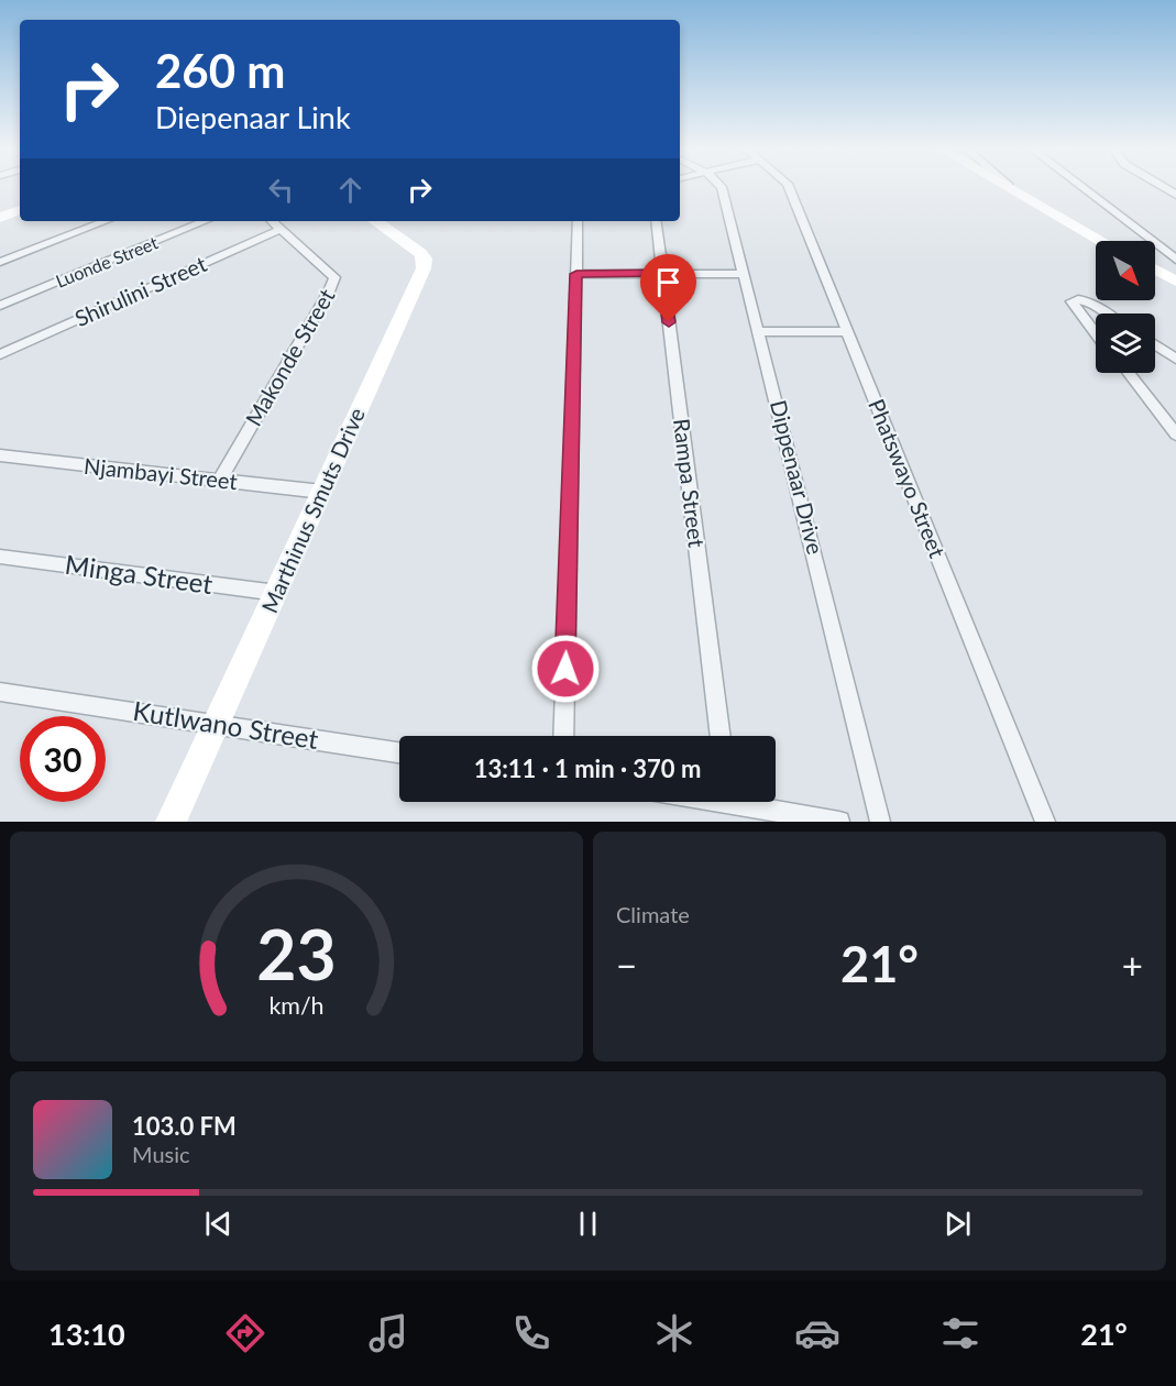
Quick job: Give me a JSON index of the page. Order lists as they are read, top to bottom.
{
  "streets": {
    "street": [
      "Luonde Street",
      "Shirulini Street",
      "Makonde Street",
      "Njambayi Street",
      "Dippenaar Drive",
      "Phatswayo Street",
      "Rampa Street",
      "Marthinus Smuts Drive",
      "Minga Street",
      "Kutlwano Street"
    ]
  },
  "crossings": [
    ["Shirulini Street", "Makonde Street"],
    ["Makonde Street", "Njambayi Street"],
    ["Njambayi Street", "Marthinus Smuts Drive"],
    ["Marthinus Smuts Drive", "Minga Street"],
    ["Marthinus Smuts Drive", "Kutlwano Street"]
  ],
  "north": "bottom right",
  "page": {
    "turn": ["260 m", "Diepenaar Link"],
    "limit": "30",
    "trip": "13:11 · 1 min · 370 m",
    "tile": "Climate",
    "heat": ["−", "21°", "+"],
    "song": ["103.0 FM", "Music"],
    "tabs": ["13:10", "21°"],
    "gauge": ["23", "km/h"]
  }
}
